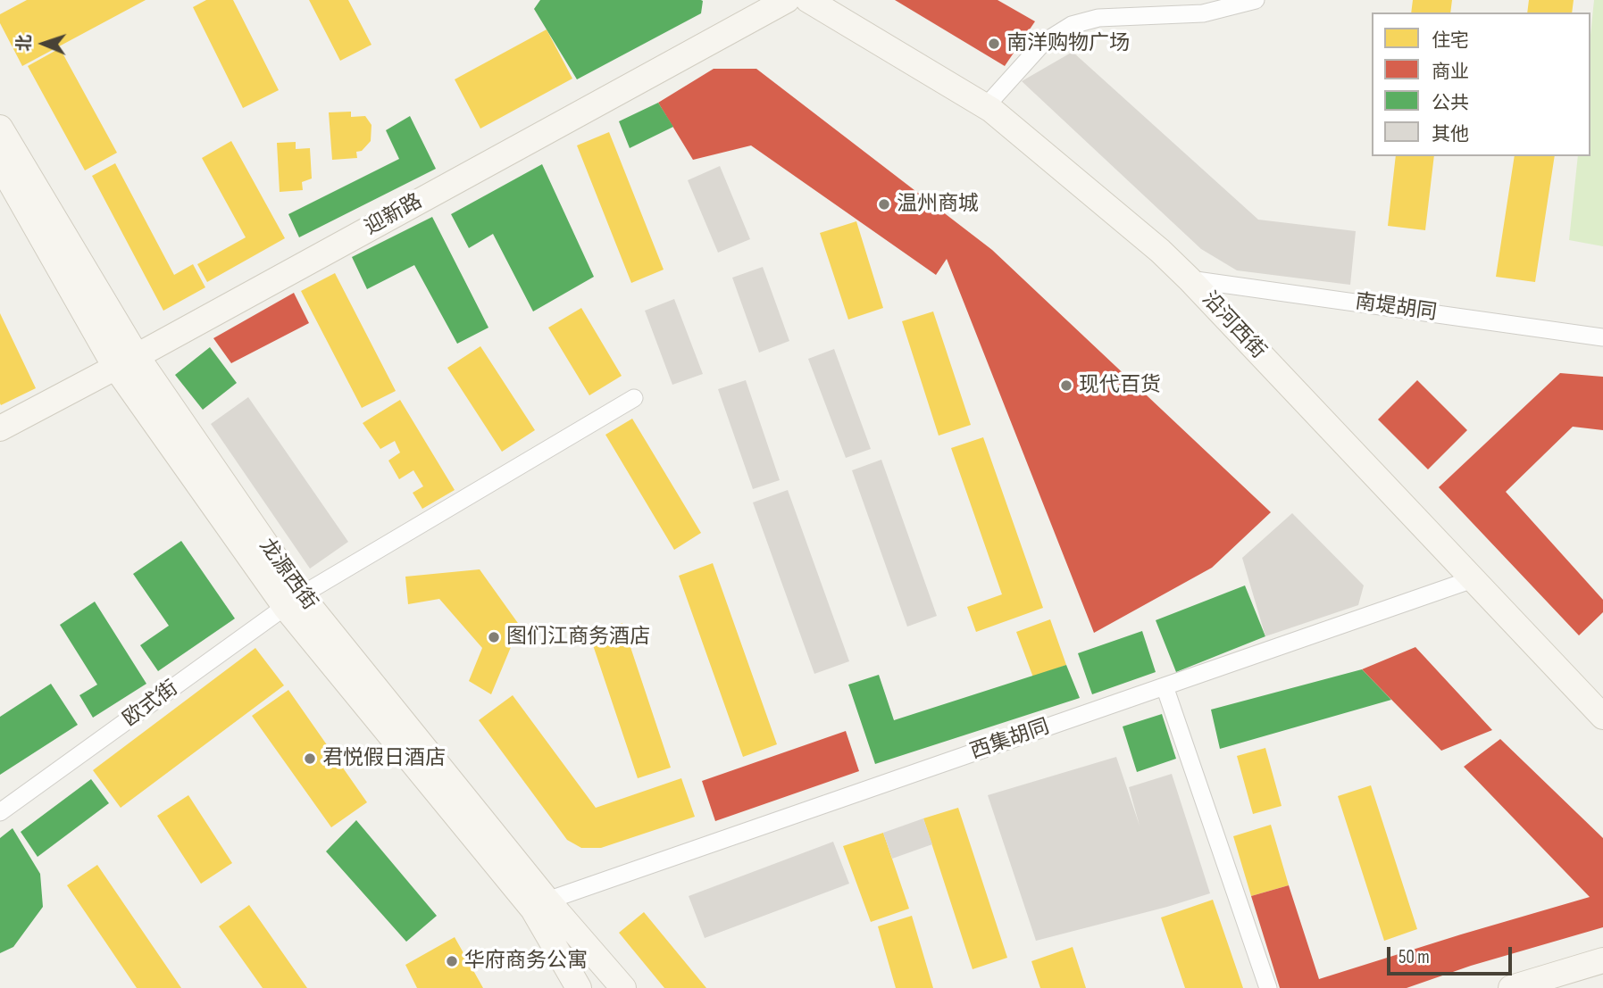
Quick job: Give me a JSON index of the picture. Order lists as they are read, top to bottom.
{
  "streets": {
    "main road": ["迎新路", "沿河西街", "龙源西街"],
    "street": ["南堤胡同", "欧式街", "西集胡同"]
  },
  "crossings": [
    ["迎新路", "龙源西街"],
    ["南堤胡同", "沿河西街"],
    ["沿河西街", "西集胡同"],
    ["龙源西街", "欧式街"],
    ["龙源西街", "西集胡同"]
  ],
  "places": [
    "南洋购物广场",
    "温州商城",
    "现代百货",
    "图们江商务酒店",
    "君悦假日酒店",
    "华府商务公寓"
  ],
  "legend": [
    "住宅",
    "商业",
    "公共",
    "其他"
  ],
  "scale_bar": "50 m",
  "north": "left"
}
